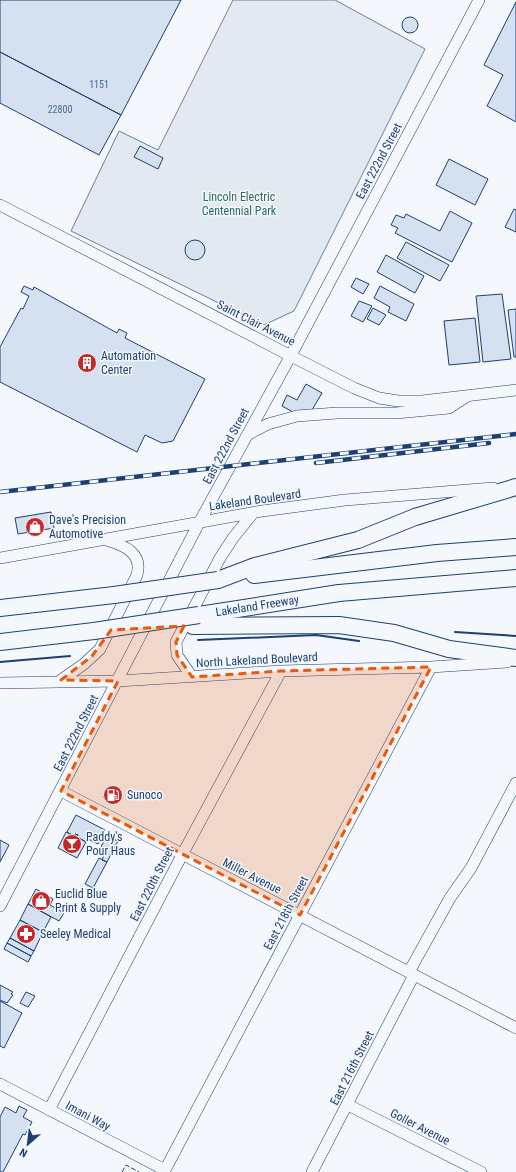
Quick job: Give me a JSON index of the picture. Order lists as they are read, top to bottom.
{
  "streets": {
    "highway": ["Lakeland Freeway"],
    "street": [
      "East 222nd Street",
      "Saint Clair Avenue",
      "Lakeland Boulevard",
      "North Lakeland Boulevard",
      "Miller Avenue",
      "East 220th Street",
      "East 218th Street",
      "East 216th Street",
      "Imani Way",
      "Goller Avenue"
    ]
  },
  "crossings": [
    ["East 222nd Street", "Saint Clair Avenue"],
    ["East 222nd Street", "Lakeland Boulevard"],
    ["East 222nd Street", "North Lakeland Boulevard"],
    ["East 222nd Street", "Miller Avenue"],
    ["North Lakeland Boulevard", "East 220th Street"],
    ["North Lakeland Boulevard", "East 218th Street"],
    ["Miller Avenue", "East 220th Street"],
    ["Miller Avenue", "East 218th Street"],
    ["Miller Avenue", "East 216th Street"],
    ["East 220th Street", "Imani Way"],
    ["East 218th Street", "Imani Way"],
    ["East 216th Street", "Goller Avenue"]
  ],
  "parks": ["Lincoln Electric Centennial Park"],
  "places": {
    "building": ["Automation Center"],
    "shop": ["Dave's Precision Automotive", "Euclid Blue Print & Supply"],
    "fuel station": ["Sunoco"],
    "bar": ["Paddy's Pour Haus"],
    "pharmacy": ["Seeley Medical"]
  },
  "house_numbers": ["1151", "22800"],
  "north": "bottom left"
}
